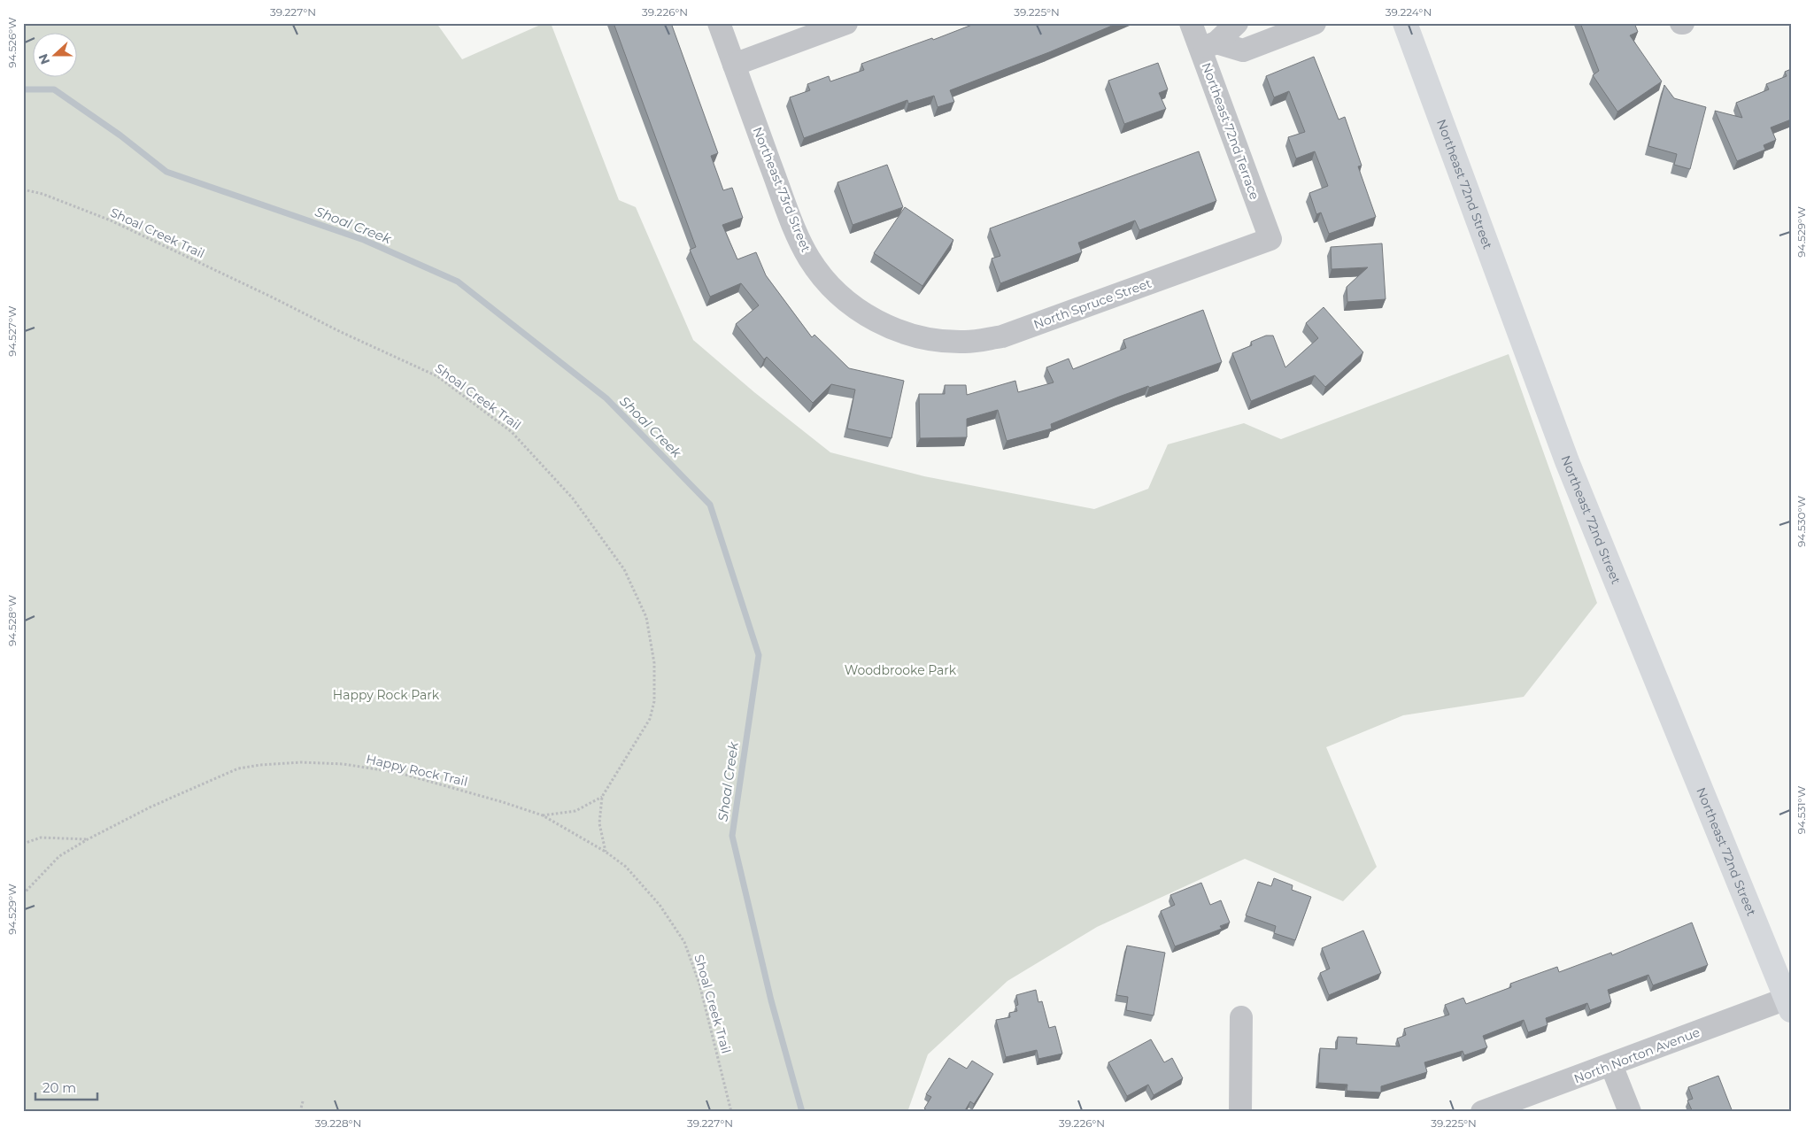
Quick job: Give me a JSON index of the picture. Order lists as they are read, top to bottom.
{
  "streets": {
    "main road": ["Northeast 72nd Street"],
    "street": [
      "Northeast 72nd Terrace",
      "Northeast 73rd Street",
      "North Spruce Street",
      "North Norton Avenue"
    ],
    "path": ["Shoal Creek Trail", "Happy Rock Trail"]
  },
  "crossings": [
    ["Northeast 72nd Terrace", "North Spruce Street"],
    ["Northeast 72nd Street", "North Norton Avenue"],
    ["Northeast 73rd Street", "North Spruce Street"],
    ["Shoal Creek Trail", "Happy Rock Trail"]
  ],
  "water": ["Shoal Creek"],
  "parks": ["Woodbrooke Park", "Happy Rock Park"],
  "scale_bar": "20 m",
  "north": "left",
  "coordinates": [
    "39.227°N",
    "39.226°N",
    "39.225°N",
    "39.224°N",
    "94.526°W",
    "94.529°W",
    "94.527°W",
    "94.530°W",
    "94.528°W",
    "94.531°W",
    "39.228°N"
  ]
}
